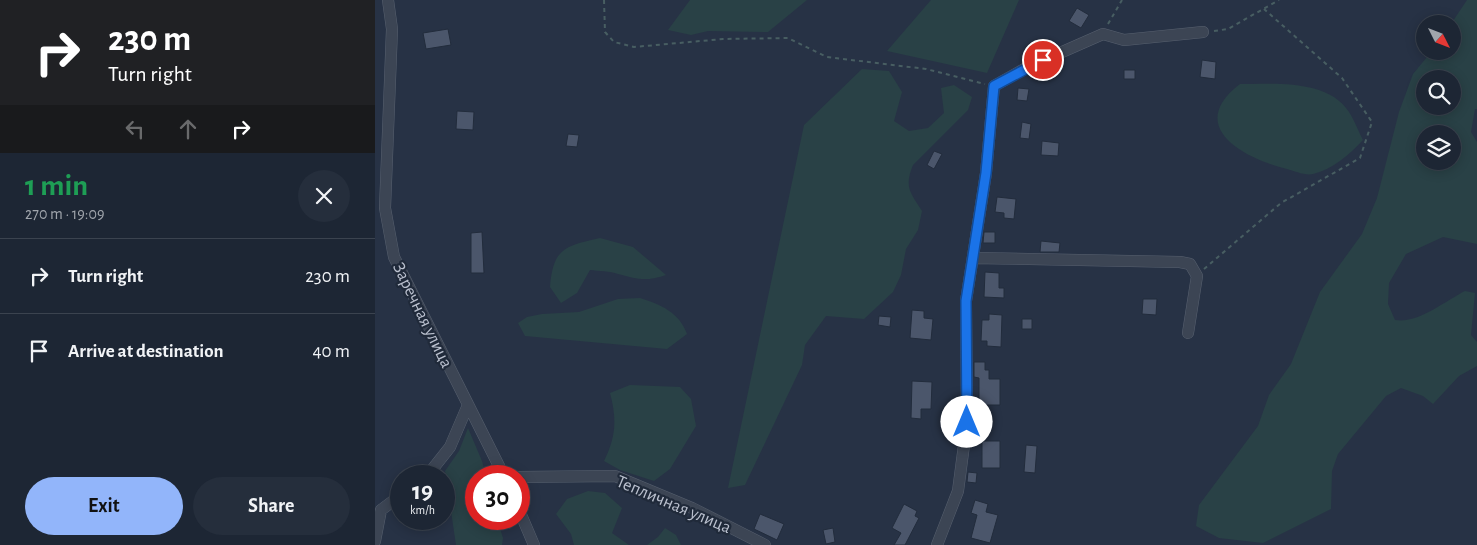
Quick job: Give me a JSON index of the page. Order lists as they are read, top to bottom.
{
  "streets": {
    "street": ["Заречная улица", "Тепличная улица"]
  },
  "north": "bottom right",
  "page": {
    "turn": ["230 m", "Turn right"],
    "heading": ["1 min", "270 m · 19:09"],
    "list": [
      {
        "name": "Turn right",
        "value": "230 m"
      },
      {
        "name": "Arrive at destination",
        "value": "40 m"
      }
    ],
    "speed": "19 km/h",
    "limit": "30",
    "buttons": ["Exit", "Share"]
  }
}
